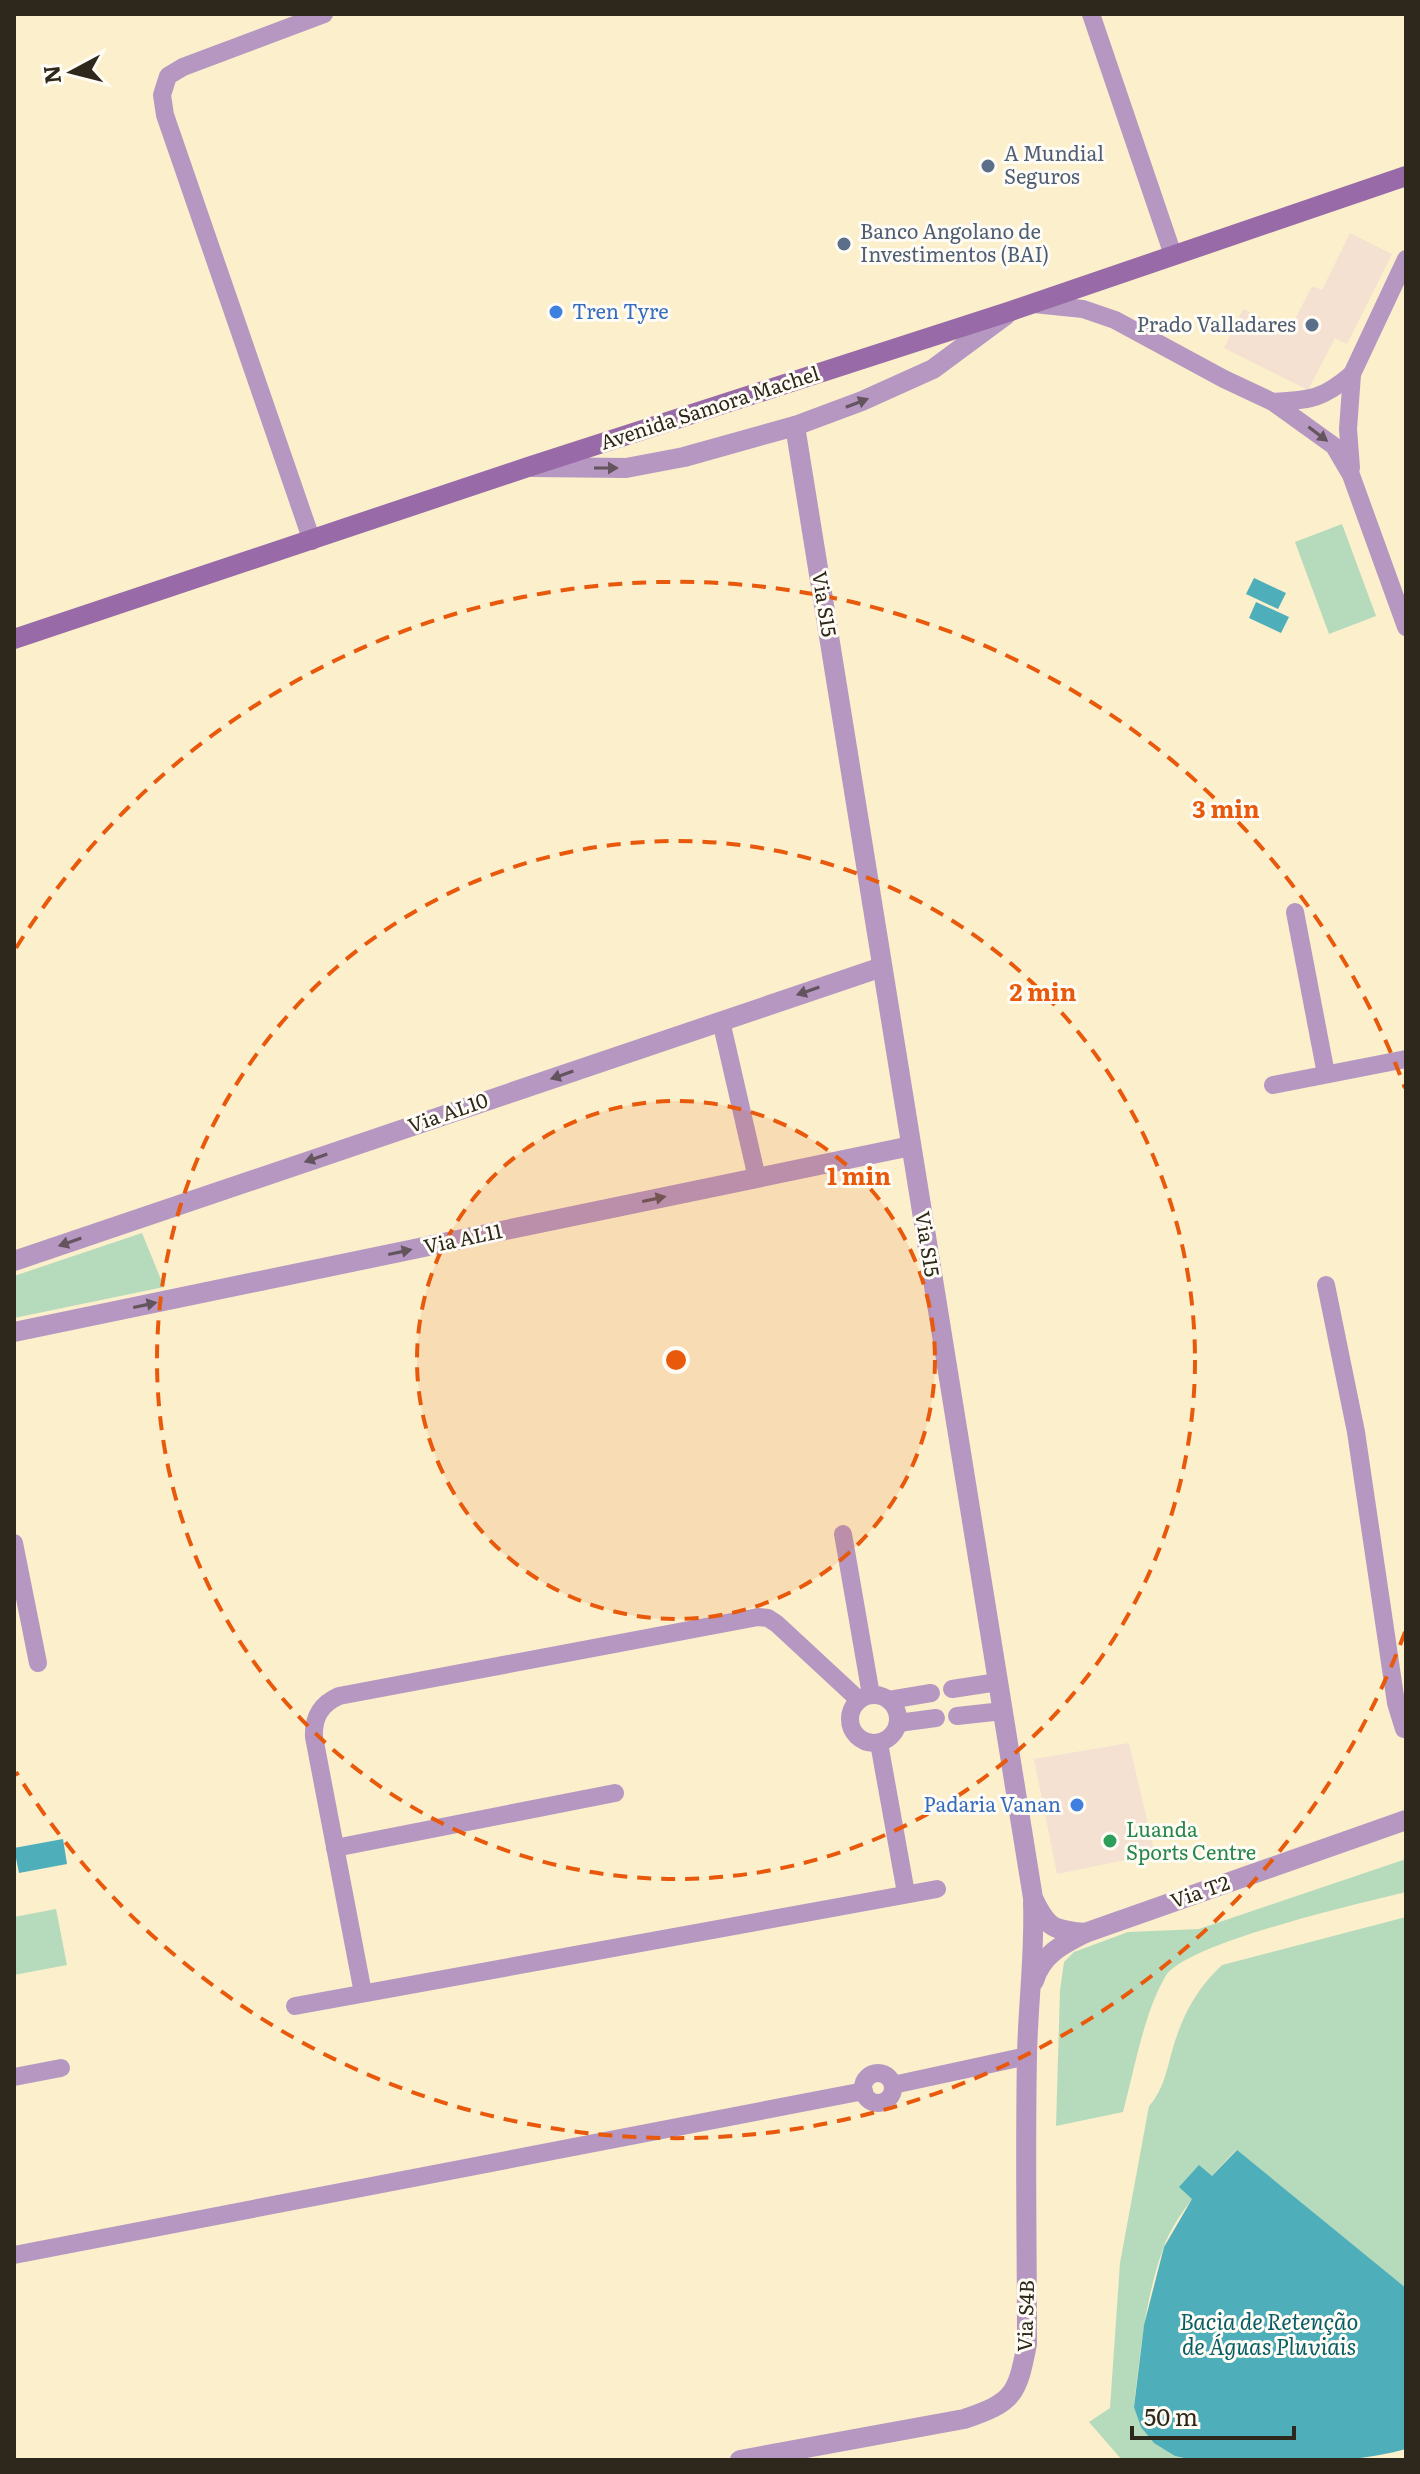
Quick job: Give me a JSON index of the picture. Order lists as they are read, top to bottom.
{
  "streets": {
    "main road": ["Avenida Samora Machel"],
    "street": [
      "Via S15",
      "Via AL10",
      "Via AL11",
      "Via T2",
      "Via S4B"
    ]
  },
  "crossings": [
    ["Via S15", "Via AL10"],
    ["Via S15", "Via AL11"],
    ["Via S15", "Via T2"],
    ["Via S15", "Via S4B"],
    ["Via T2", "Via S4B"]
  ],
  "one_way": ["Via AL10", "Via AL11"],
  "water": ["Bacia de Retenção de Águas Pluviais"],
  "places": [
    "A Mundial Seguros",
    "Banco Angolano de Investimentos (BAI)",
    "Tren Tyre",
    "Prado Valladares",
    "Padaria Vanan",
    "Luanda Sports Centre"
  ],
  "scale_bar": "50 m",
  "north": "left",
  "rings": ["3 min", "2 min", "1 min"]
}
